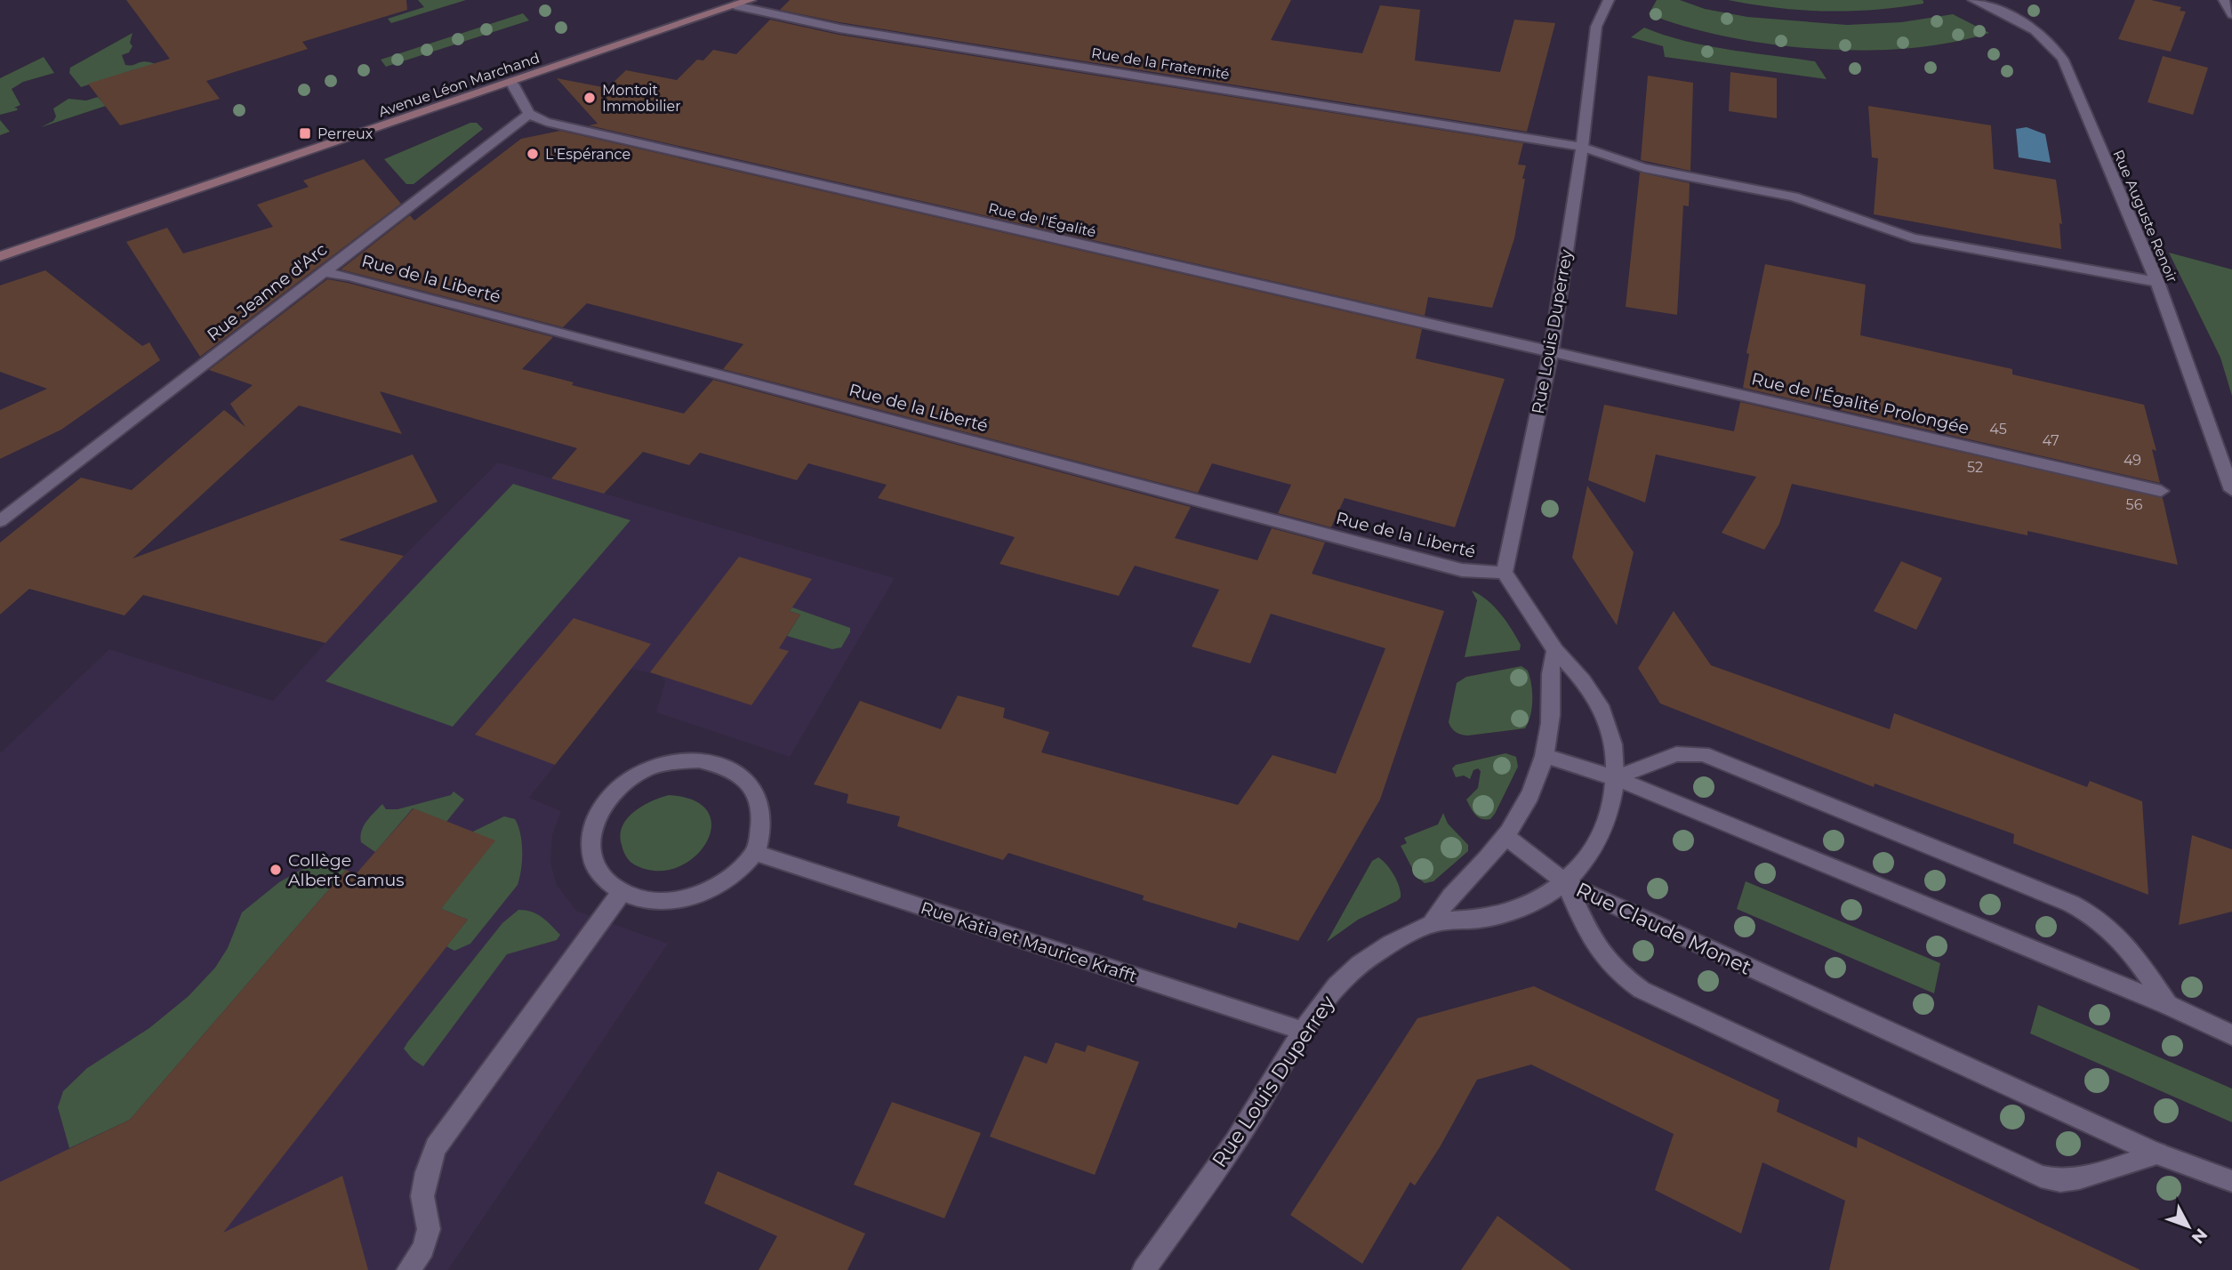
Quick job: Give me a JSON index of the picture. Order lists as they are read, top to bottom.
{
  "streets": {
    "main road": ["Avenue Léon Marchand"],
    "street": [
      "Rue de la Fraternité",
      "Rue Auguste Renoir",
      "Rue de l'Égalité",
      "Rue de la Liberté",
      "Rue Jeanne d'Arc",
      "Rue Louis Duperrey",
      "Rue de l'Égalité Prolongée",
      "Rue Claude Monet",
      "Rue Katia et Maurice Krafft"
    ]
  },
  "crossings": [
    ["Rue de la Fraternité", "Avenue Léon Marchand"],
    ["Rue de la Fraternité", "Rue Auguste Renoir"],
    ["Rue de la Fraternité", "Rue Louis Duperrey"],
    ["Rue de l'Égalité", "Rue Jeanne d'Arc"],
    ["Rue de l'Égalité", "Rue Louis Duperrey"],
    ["Rue de l'Égalité", "Rue de l'Égalité Prolongée"],
    ["Rue de la Liberté", "Rue Jeanne d'Arc"],
    ["Rue de la Liberté", "Rue Louis Duperrey"],
    ["Rue Louis Duperrey", "Rue de l'Égalité Prolongée"],
    ["Rue Louis Duperrey", "Rue Claude Monet"],
    ["Rue Louis Duperrey", "Rue Katia et Maurice Krafft"]
  ],
  "places": {
    "other": ["Montoit Immobilier", "L'Espérance", "Collège Albert Camus"],
    "transit": ["Perreux"]
  },
  "house_numbers": [
    "45",
    "47",
    "49",
    "52",
    "56"
  ],
  "north": "bottom right"
}
